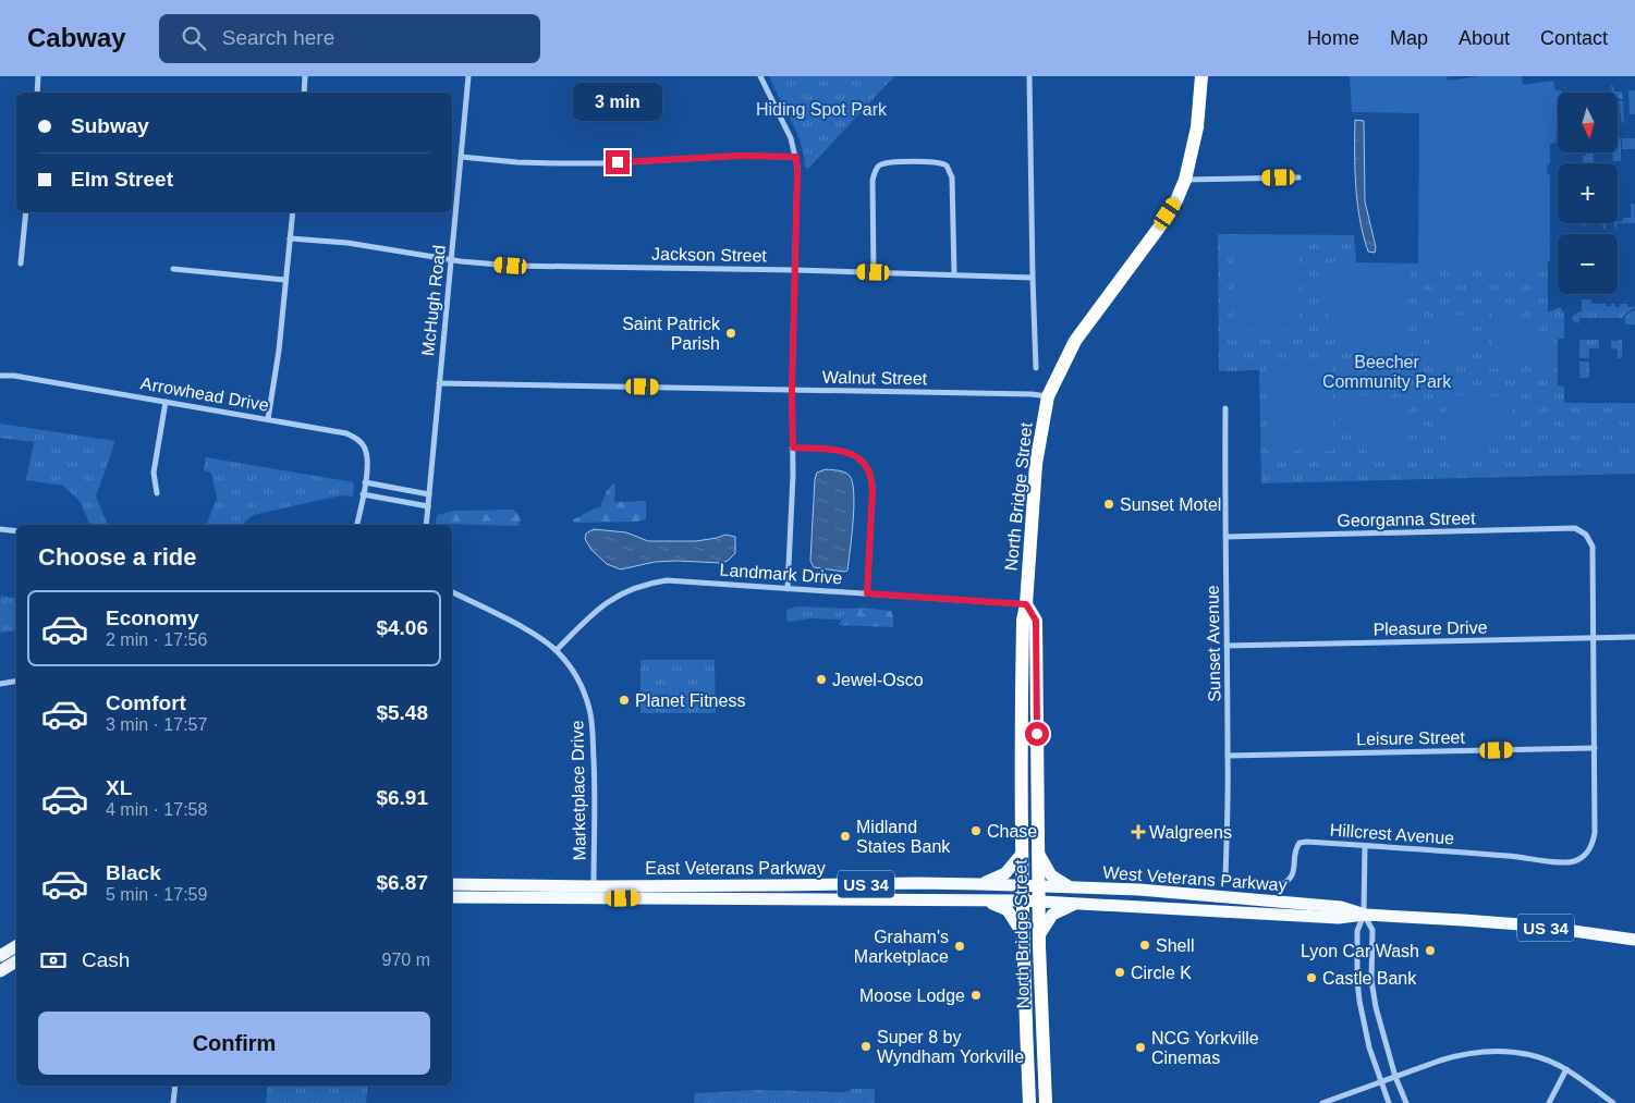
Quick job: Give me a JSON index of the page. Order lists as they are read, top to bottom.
{
  "streets": {
    "highway": ["North Bridge Street"],
    "main road": ["East Veterans Parkway", "West Veterans Parkway", "US 34"],
    "street": [
      "Jackson Street",
      "McHugh Road",
      "Walnut Street",
      "Arrowhead Drive",
      "Georganna Street",
      "Landmark Drive",
      "Pleasure Drive",
      "Sunset Avenue",
      "Leisure Street",
      "Marketplace Drive",
      "Hillcrest Avenue"
    ]
  },
  "crossings": [
    ["Jackson Street", "McHugh Road"],
    ["McHugh Road", "Walnut Street"],
    ["Walnut Street", "North Bridge Street"],
    ["North Bridge Street", "Landmark Drive"],
    ["North Bridge Street", "East Veterans Parkway"],
    ["North Bridge Street", "West Veterans Parkway"],
    ["Georganna Street", "Pleasure Drive"],
    ["Georganna Street", "Sunset Avenue"],
    ["Landmark Drive", "Marketplace Drive"],
    ["Pleasure Drive", "Sunset Avenue"],
    ["Sunset Avenue", "Leisure Street"],
    ["Sunset Avenue", "Hillcrest Avenue"],
    ["Leisure Street", "Hillcrest Avenue"],
    ["Marketplace Drive", "East Veterans Parkway"],
    ["East Veterans Parkway", "West Veterans Parkway"]
  ],
  "parks": ["Hiding Spot Park", "Beecher Community Park"],
  "places": {
    "other": [
      "Saint Patrick Parish",
      "Sunset Motel",
      "Jewel-Osco",
      "Planet Fitness",
      "Chase",
      "Midland States Bank",
      "Shell",
      "Graham's Marketplace",
      "Lyon Car Wash",
      "Circle K",
      "Castle Bank",
      "Moose Lodge",
      "Super 8 by Wyndham Yorkville",
      "NCG Yorkville Cinemas"
    ],
    "health": ["Walgreens"]
  },
  "north": "bottom",
  "page": {
    "header": "Cabway",
    "search": "Search here",
    "nav": [
      "Home",
      "Map",
      "About",
      "Contact"
    ],
    "bubble": "3 min",
    "map_buttons": ["+", "−"],
    "banner": ["Subway", "Elm Street"],
    "heading": "Choose a ride",
    "list": [
      {
        "name": "Economy",
        "note": "2 min · 17:56",
        "value": "$4.06"
      },
      {
        "name": "Comfort",
        "note": "3 min · 17:57",
        "value": "$5.48"
      },
      {
        "name": "XL",
        "note": "4 min · 17:58",
        "value": "$6.91"
      },
      {
        "name": "Black",
        "note": "5 min · 17:59",
        "value": "$6.87"
      }
    ],
    "pay": ["Cash", "970 m"],
    "buttons": "Confirm"
  }
}
